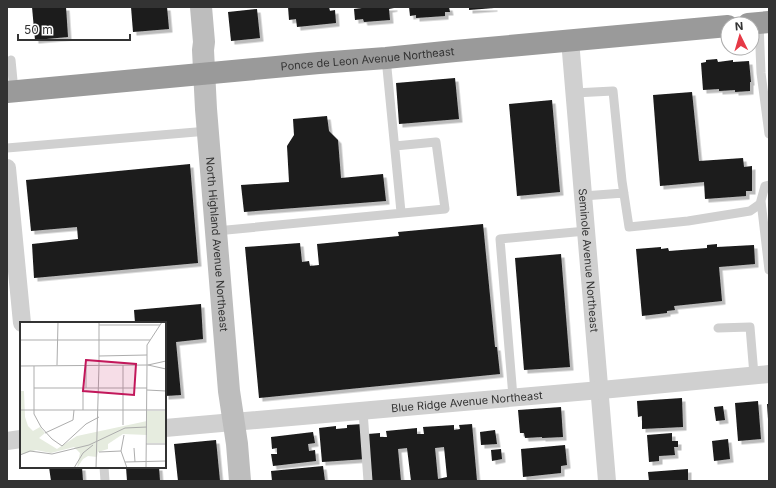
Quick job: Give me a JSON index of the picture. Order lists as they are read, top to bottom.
{
  "streets": {
    "highway": ["Ponce de Leon Avenue Northeast"],
    "main road": ["North Highland Avenue Northeast"],
    "street": ["Seminole Avenue Northeast", "Blue Ridge Avenue Northeast"]
  },
  "crossings": [
    ["Ponce de Leon Avenue Northeast", "North Highland Avenue Northeast"],
    ["Ponce de Leon Avenue Northeast", "Seminole Avenue Northeast"],
    ["North Highland Avenue Northeast", "Blue Ridge Avenue Northeast"],
    ["Seminole Avenue Northeast", "Blue Ridge Avenue Northeast"]
  ],
  "scale_bar": "50 m",
  "north": "top"
}
